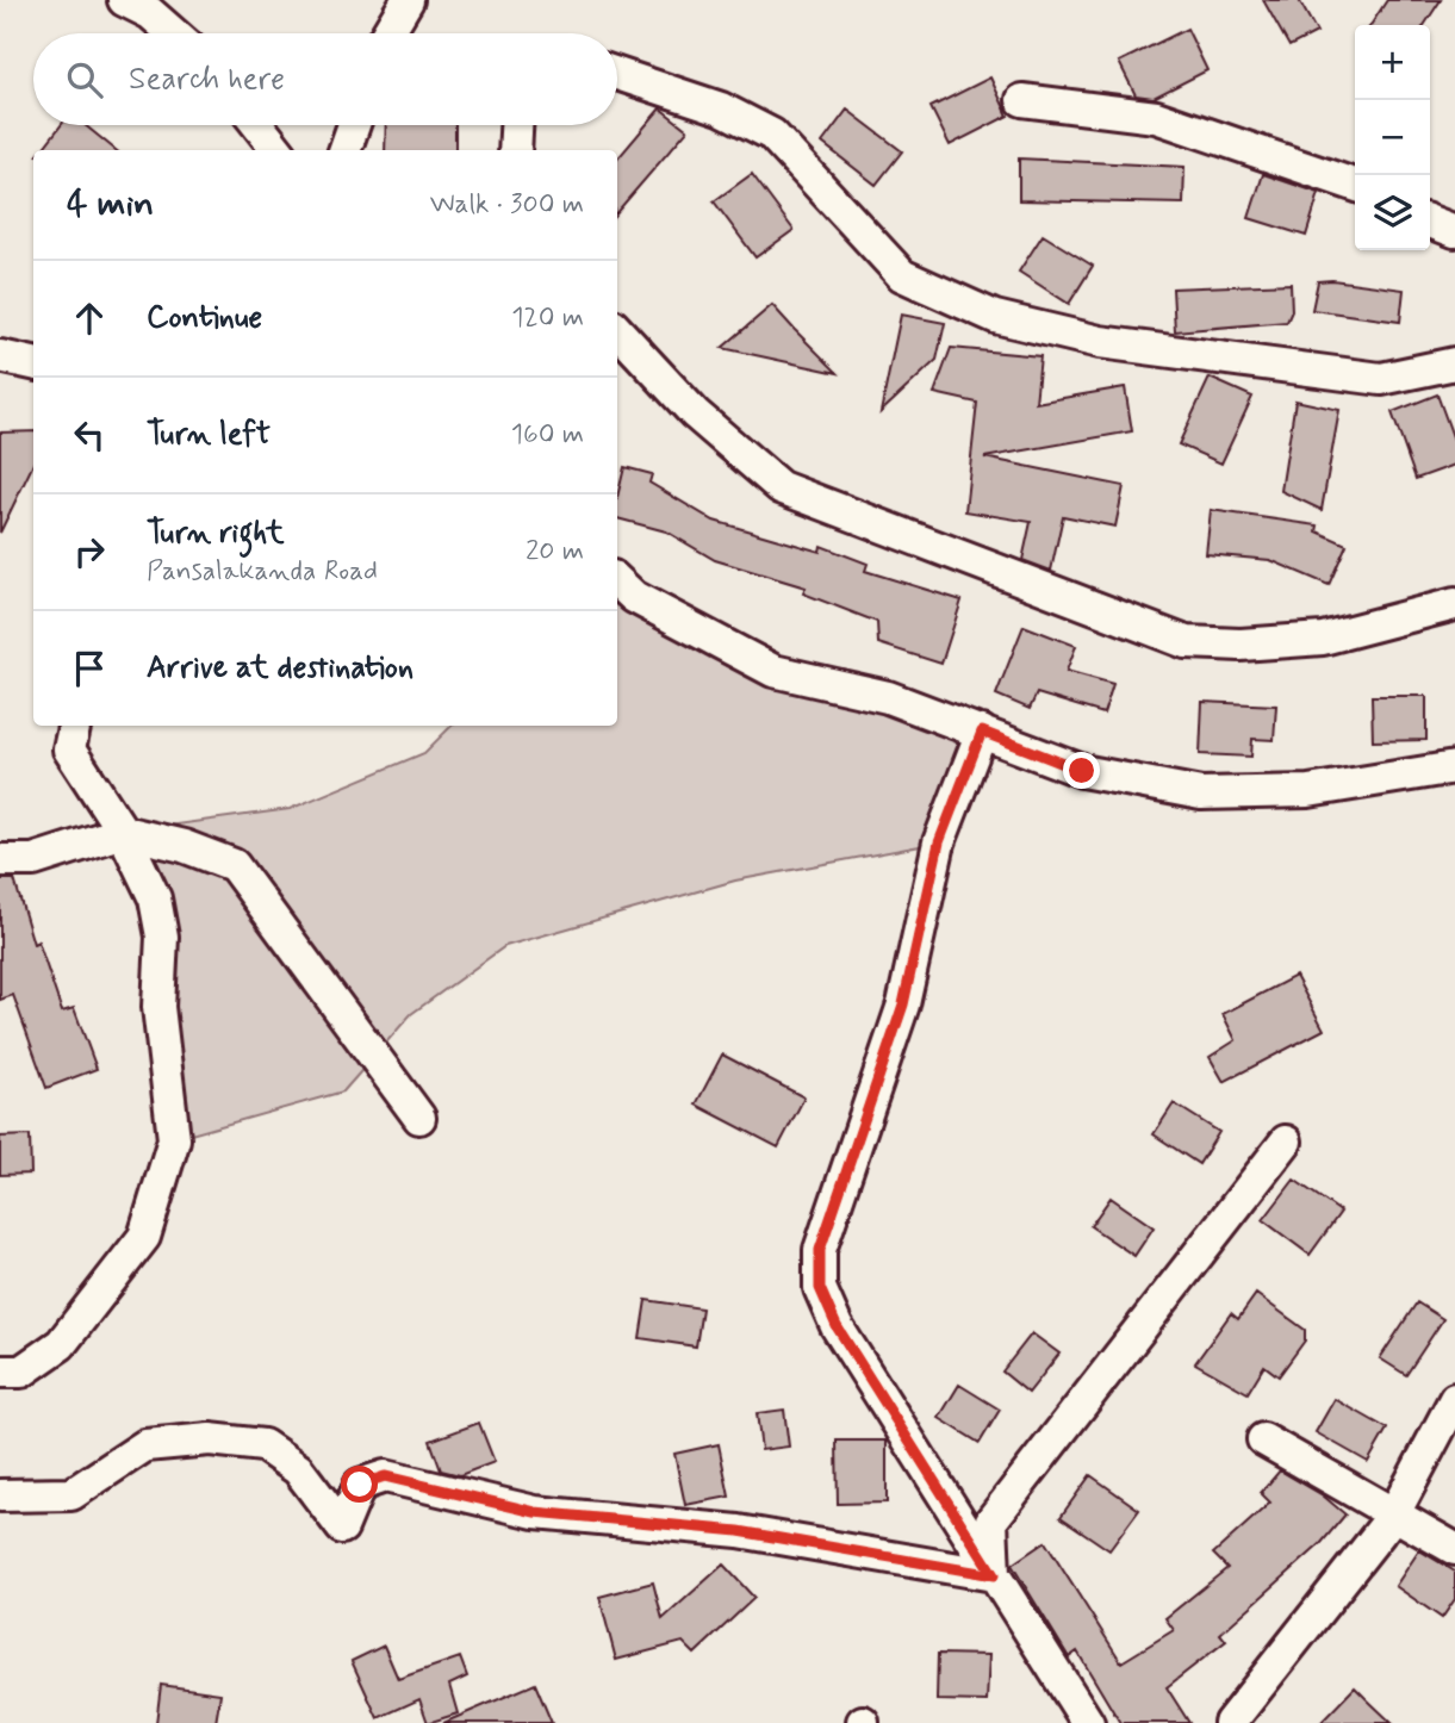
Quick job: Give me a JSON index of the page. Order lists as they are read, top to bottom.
{
  "page": {
    "map_buttons": ["+", "−"],
    "search": "Search here",
    "heading": ["4 min", "Walk · 300 m"],
    "list": [
      ["Continue", "120 m"],
      ["Turn left", "160 m"],
      ["Turn right", "Pansalakanda Road", "20 m"],
      "Arrive at destination"
    ]
  }
}
